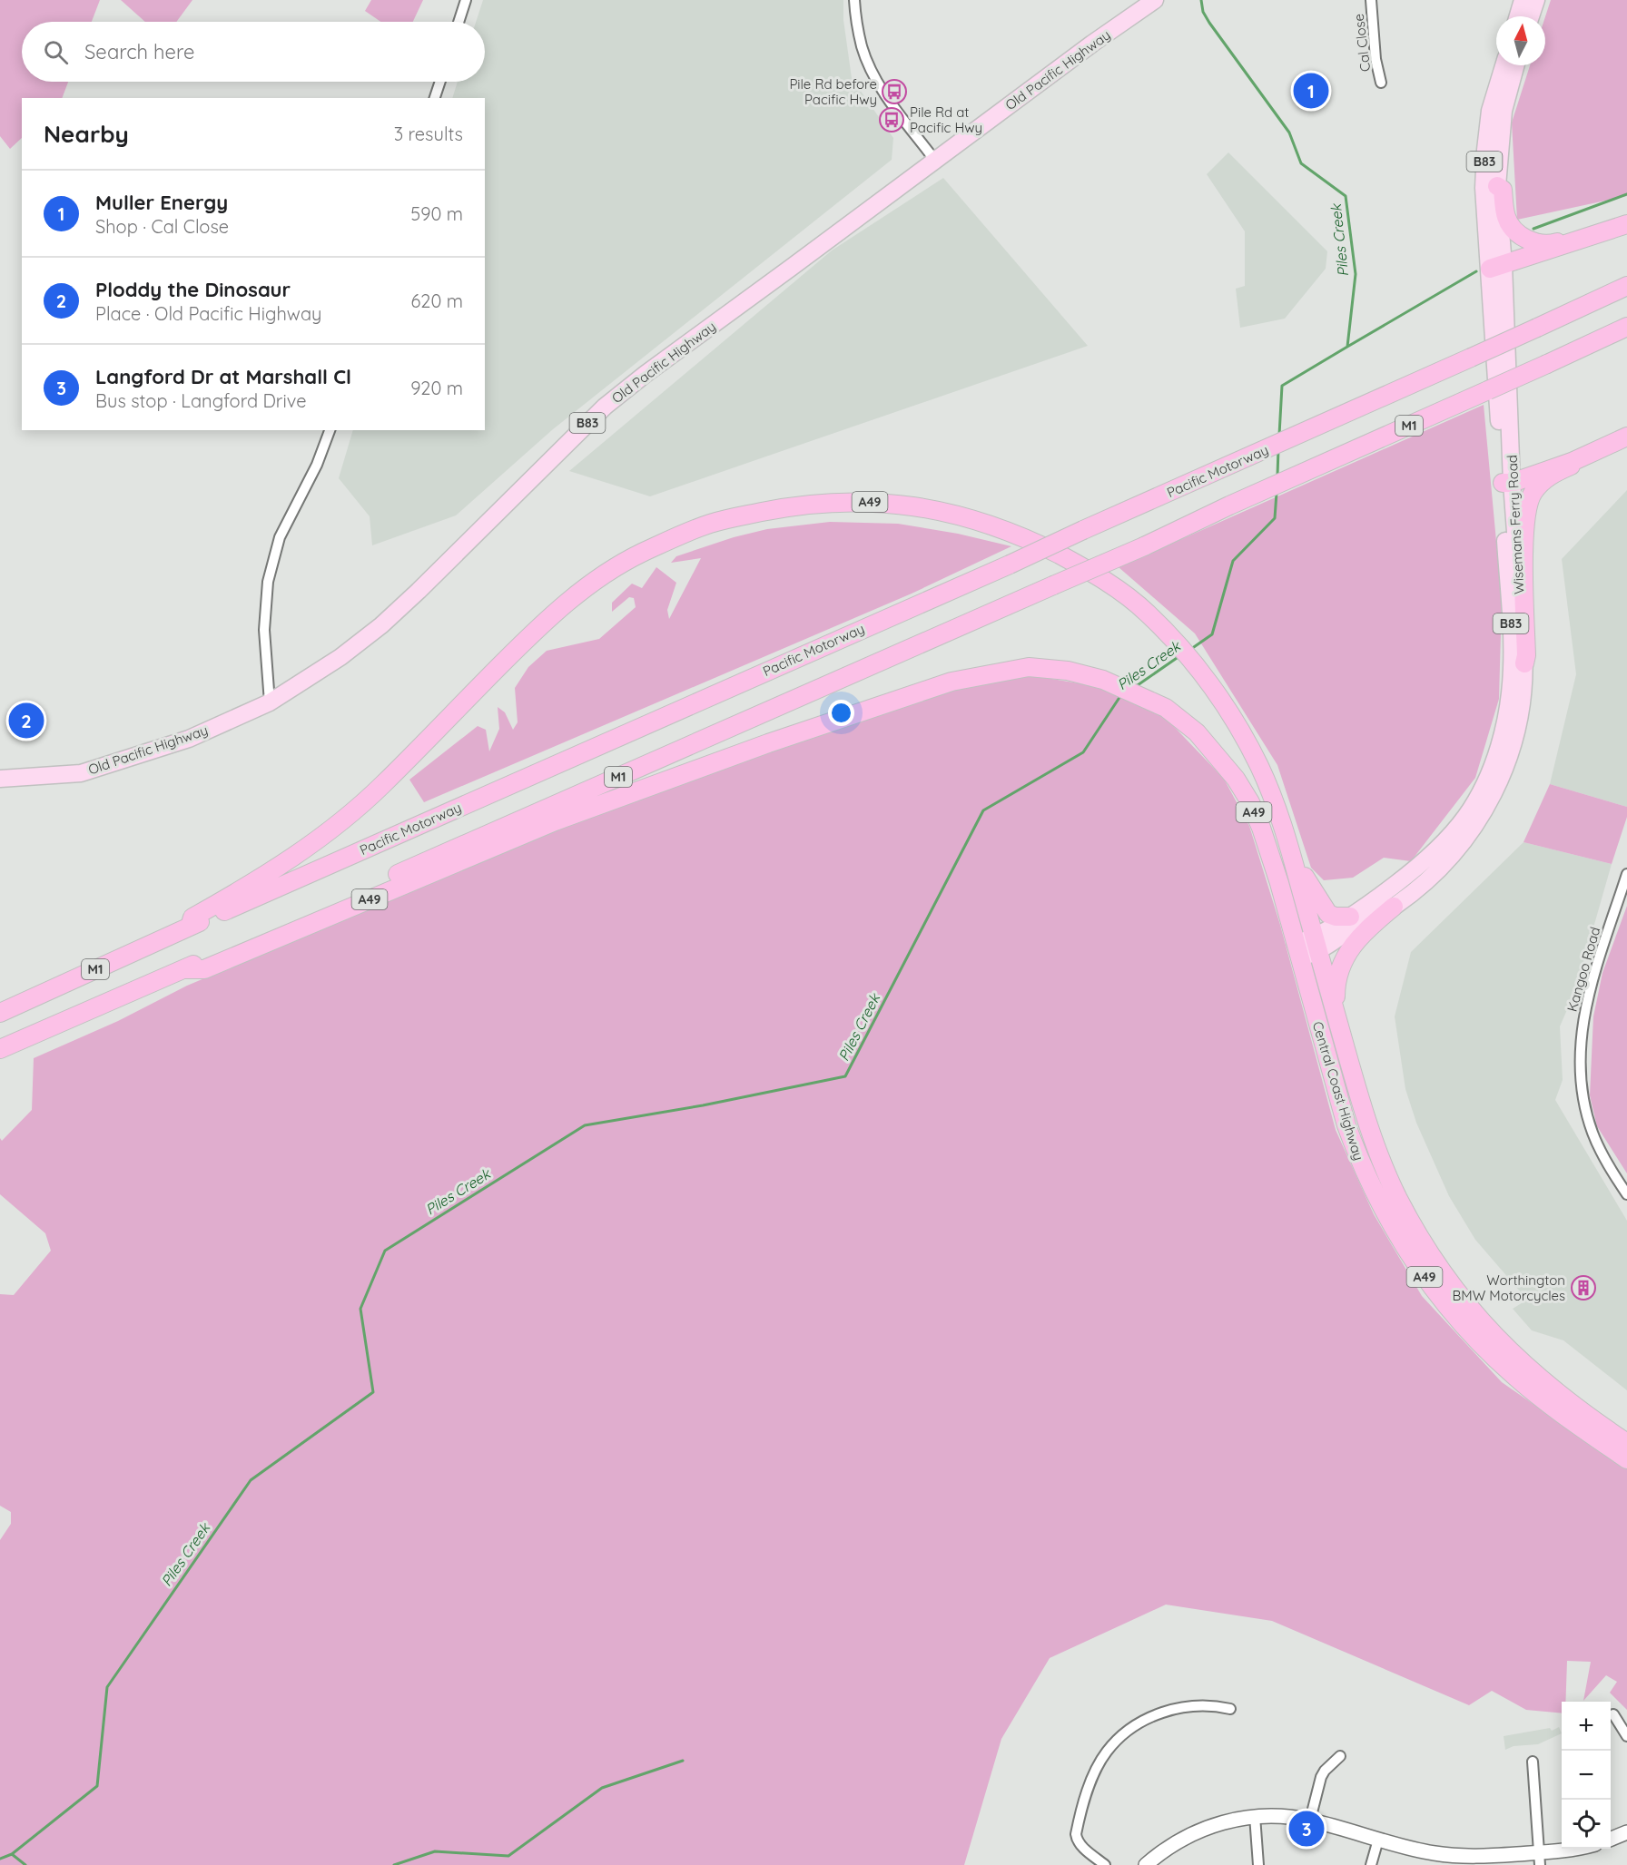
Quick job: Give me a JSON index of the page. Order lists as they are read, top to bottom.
{
  "streets": {
    "highway": [
      "M1",
      "Pacific Motorway",
      "A49",
      "Central Coast Highway"
    ],
    "main road": ["Old Pacific Highway", "B83", "Wisemans Ferry Road"],
    "street": ["Cal Close", "Kangoo Road"]
  },
  "crossings": [
    ["M1", "A49"],
    ["Pacific Motorway", "A49"],
    ["A49", "Wisemans Ferry Road"],
    ["A49", "Central Coast Highway"],
    ["Wisemans Ferry Road", "Central Coast Highway"]
  ],
  "water": ["Piles Creek"],
  "places": {
    "bus stop": ["Pile Rd before Pacific Hwy", "Pile Rd at Pacific Hwy"],
    "building": ["Worthington BMW Motorcycles"]
  },
  "north": "top",
  "page": {
    "search": "Search here",
    "pins": ["1", "2", "3"],
    "heading": ["Nearby", "3 results"],
    "list": [
      {
        "mark": "1",
        "name": "Muller Energy",
        "note": "Shop · Cal Close",
        "value": "590 m"
      },
      {
        "mark": "2",
        "name": "Ploddy the Dinosaur",
        "note": "Place · Old Pacific Highway",
        "value": "620 m"
      },
      {
        "mark": "3",
        "name": "Langford Dr at Marshall Cl",
        "note": "Bus stop · Langford Drive",
        "value": "920 m"
      }
    ],
    "map_buttons": ["+", "−"]
  }
}
